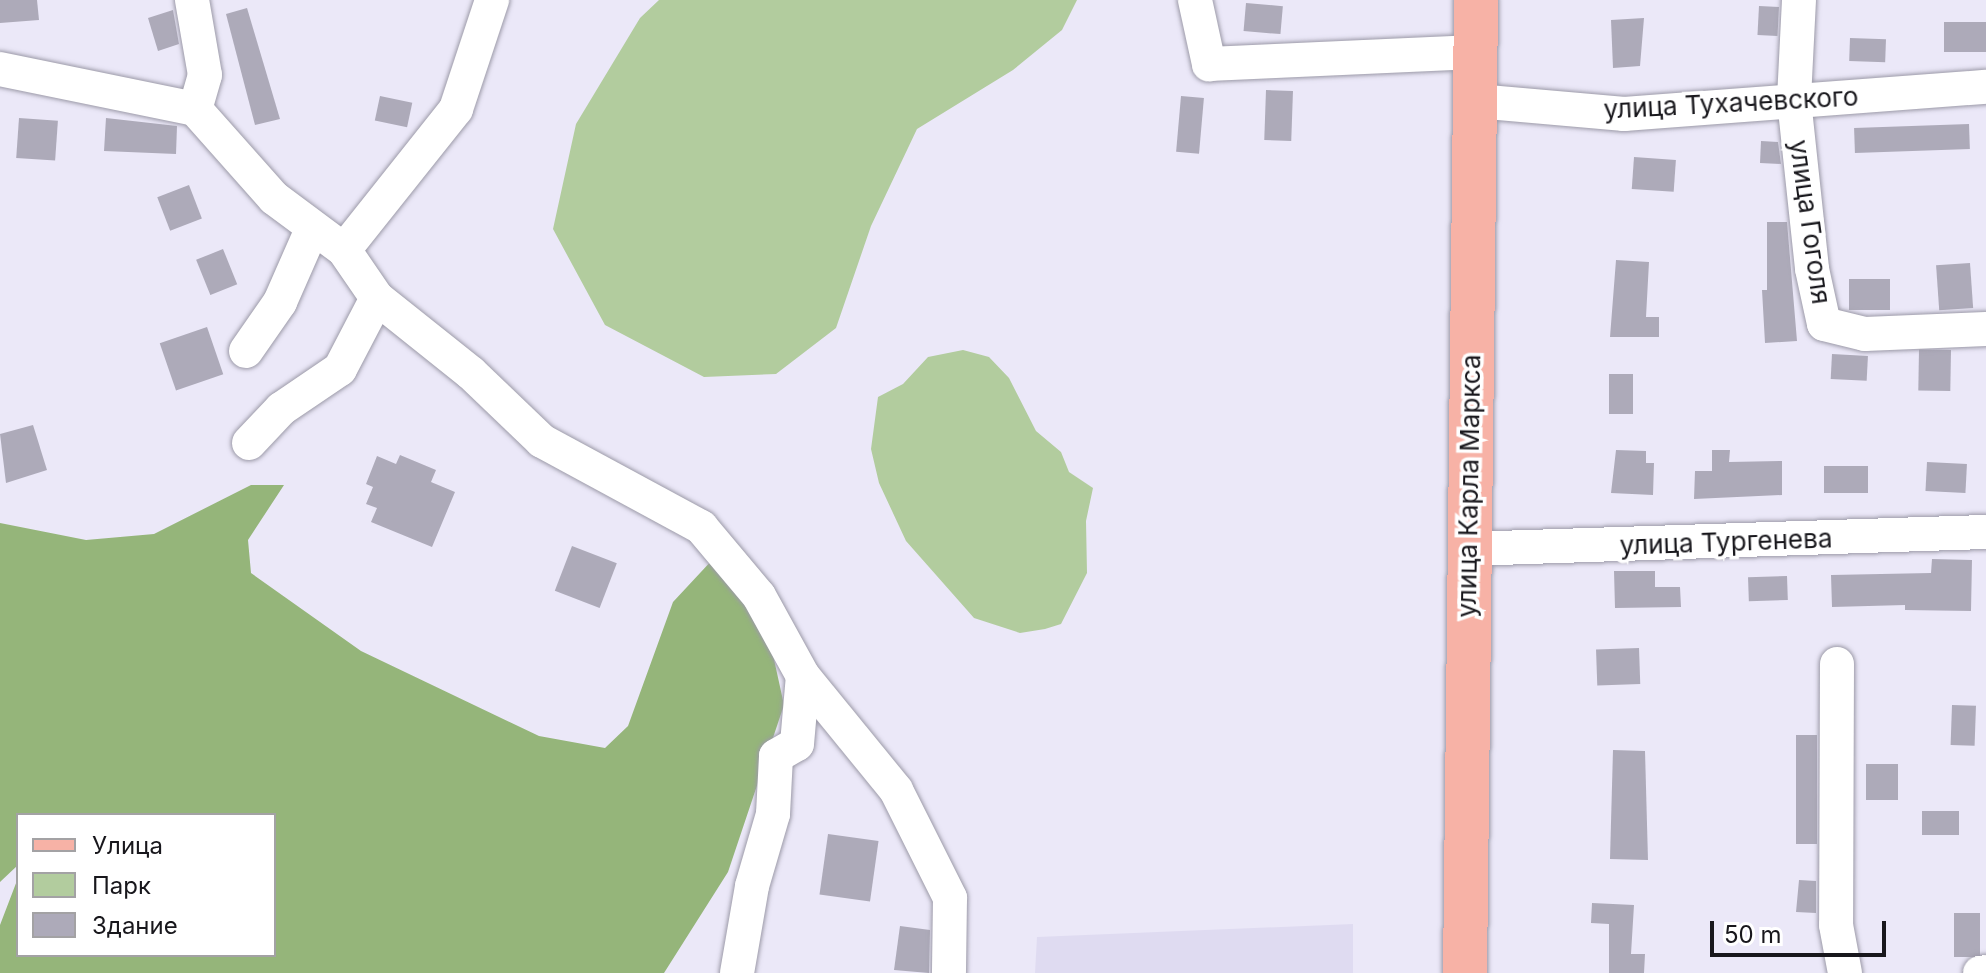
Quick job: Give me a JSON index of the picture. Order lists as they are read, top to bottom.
{
  "streets": {
    "main road": ["улица Карла Маркса"],
    "street": ["улица Тухачевского", "улица Гоголя", "улица Тургенева"]
  },
  "crossings": [
    ["улица Тухачевского", "улица Гоголя"],
    ["улица Тухачевского", "улица Карла Маркса"],
    ["улица Карла Маркса", "улица Тургенева"]
  ],
  "legend": ["Улица", "Парк", "Здание"],
  "scale_bar": "50 m"
}
